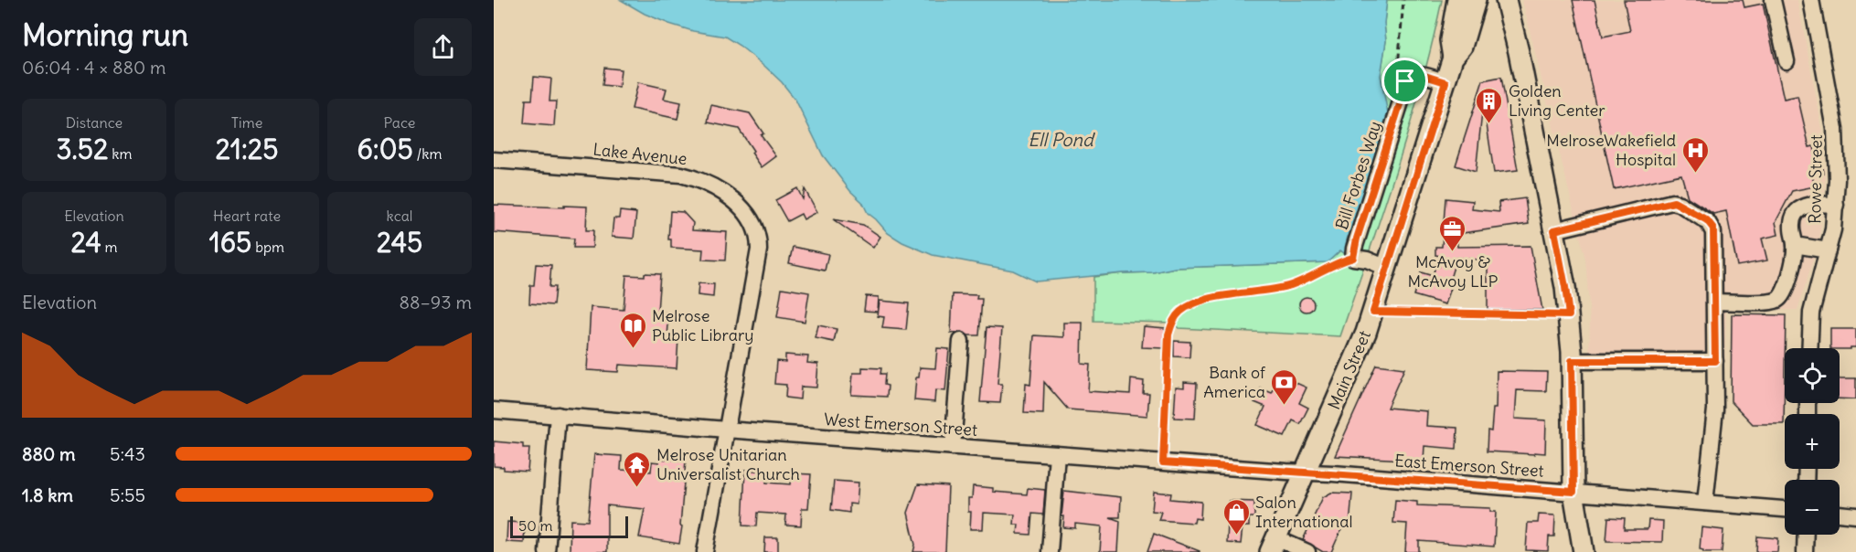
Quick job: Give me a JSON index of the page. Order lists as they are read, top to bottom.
{
  "streets": {
    "main road": ["Main Street"],
    "street": [
      "Lake Avenue",
      "Bill Forbes Way",
      "Rowe Street",
      "West Emerson Street",
      "East Emerson Street"
    ]
  },
  "crossings": [
    ["Lake Avenue", "West Emerson Street"],
    ["Main Street", "West Emerson Street"],
    ["Main Street", "East Emerson Street"],
    ["West Emerson Street", "East Emerson Street"]
  ],
  "water": ["Ell Pond"],
  "places": {
    "building": ["Golden Living Center"],
    "hospital": ["MelroseWakefield Hospital"],
    "office": ["McAvoy & McAvoy LLP"],
    "library": ["Melrose Public Library"],
    "bank": ["Bank of America"],
    "temple": ["Melrose Unitarian Universalist Church"],
    "shop": ["Salon International"]
  },
  "scale_bar": "50 m",
  "page": {
    "heading": ["Morning run", "06:04 · 4 × 880 m"],
    "stats": [
      ["Distance", "3.52 km"],
      ["Time", "21:25"],
      ["Pace", "6:05 /km"],
      ["Elevation", "24 m"],
      ["Heart rate", "165 bpm"],
      ["kcal", "245"]
    ],
    "chart": ["Elevation", "88–93 m"],
    "map_buttons": ["+", "−"],
    "list": [
      {
        "name": "880 m",
        "note": "5:43"
      },
      {
        "name": "1.8 km",
        "note": "5:55"
      }
    ],
    "scale": "50 m"
  }
}
